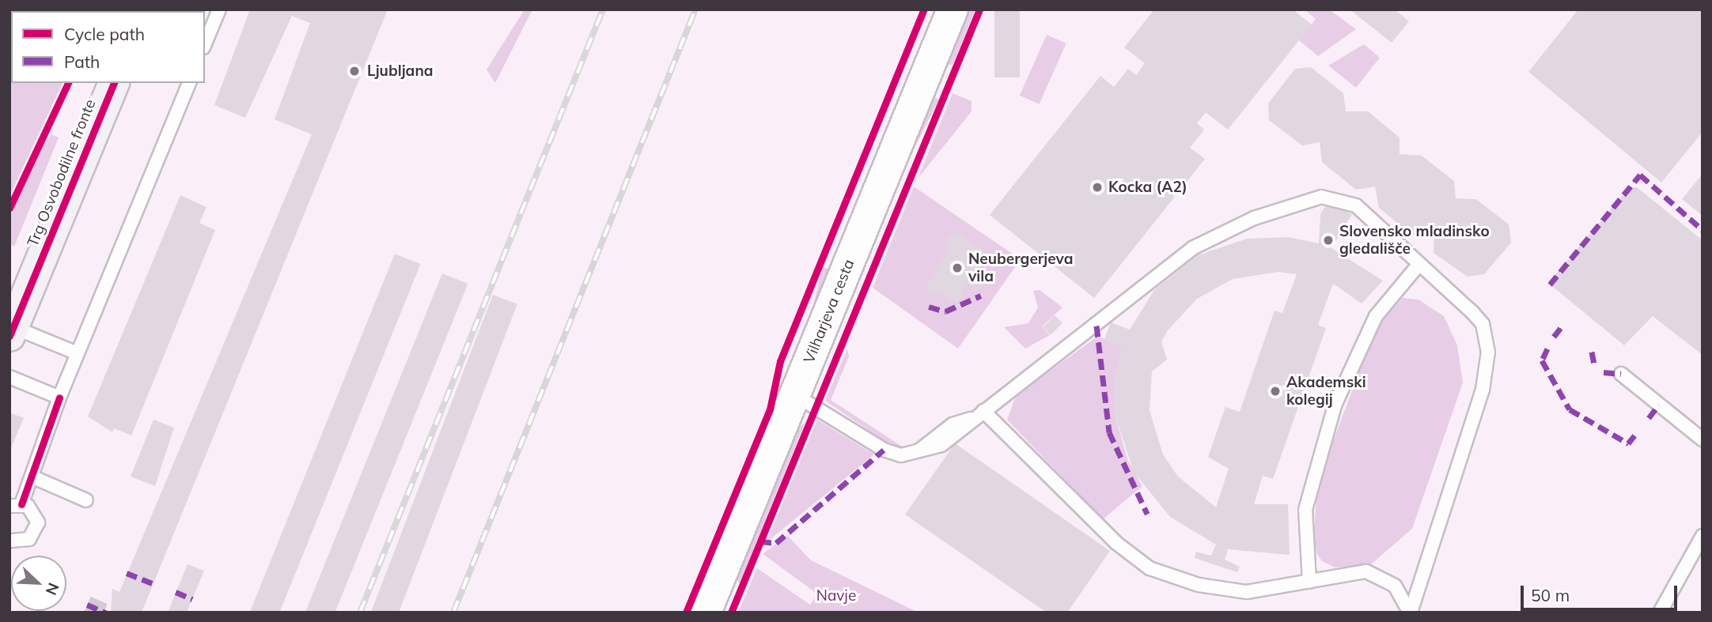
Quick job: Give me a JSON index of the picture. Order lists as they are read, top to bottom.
{
  "streets": {
    "main road": ["Trg Osvobodilne fronte", "Vilharjeva cesta"]
  },
  "parks": ["Navje"],
  "places": [
    "Ljubljana",
    "Kocka (A2)",
    "Slovensko mladinsko gledališče",
    "Neubergerjeva vila",
    "Akademski kolegij"
  ],
  "legend": ["Cycle path", "Path"],
  "scale_bar": "50 m",
  "north": "bottom right"
}
